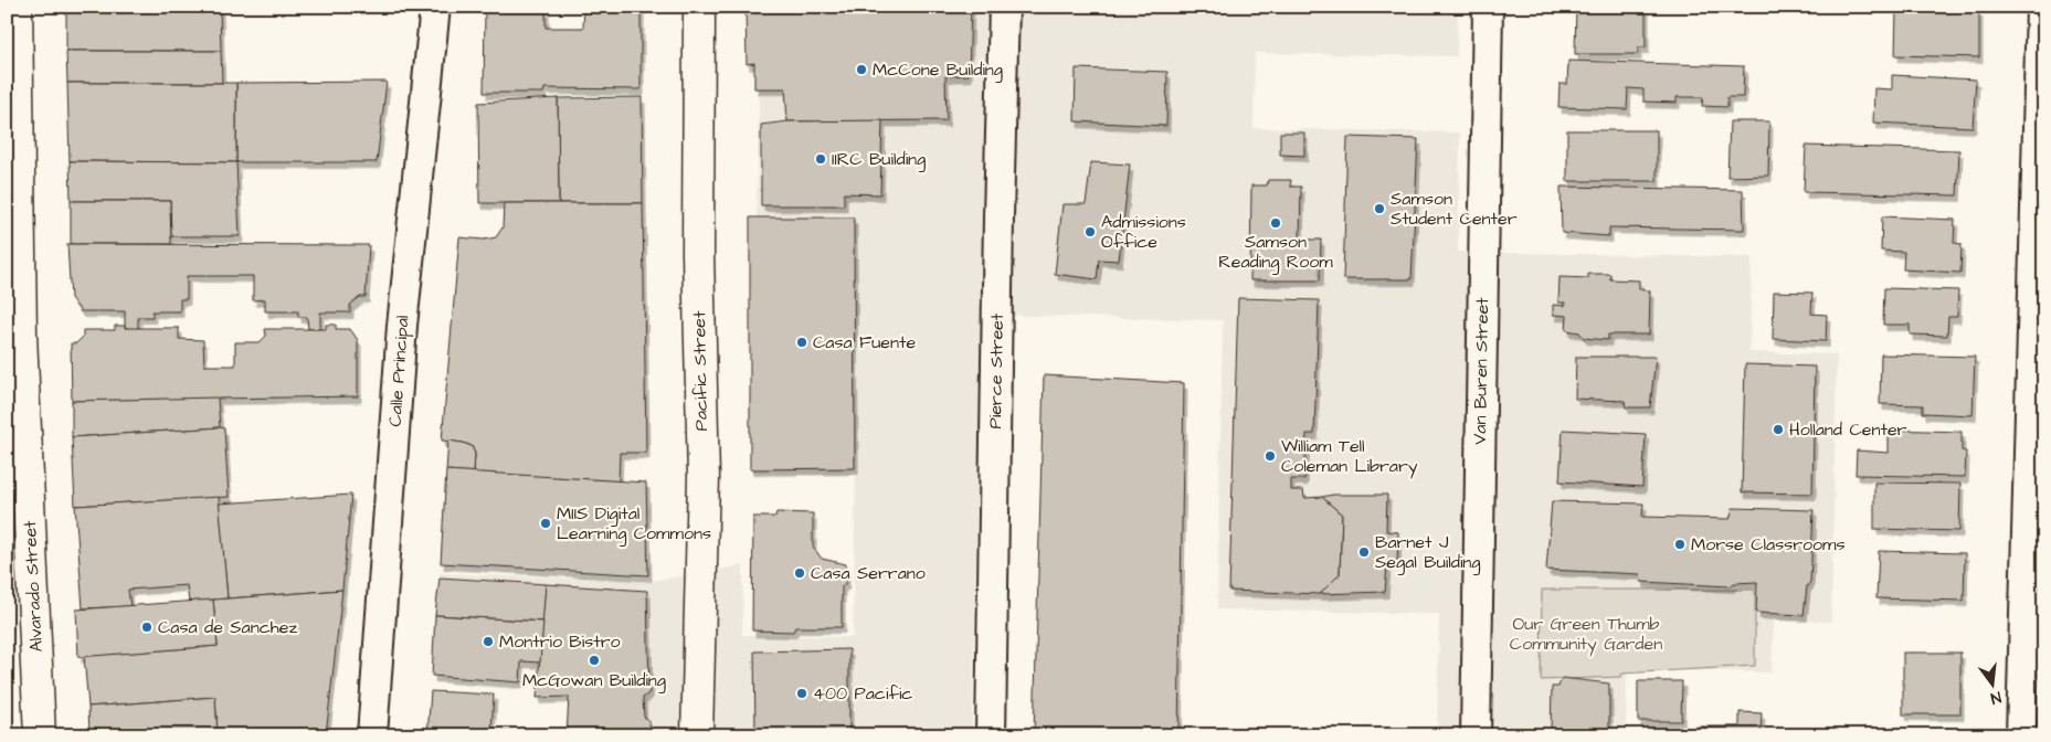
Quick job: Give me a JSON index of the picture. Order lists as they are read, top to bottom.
{
  "streets": {
    "street": [
      "Calle Principal",
      "Pacific Street",
      "Pierce Street",
      "Van Buren Street",
      "Alvarado Street"
    ]
  },
  "parks": ["Our Green Thumb Community Garden"],
  "places": [
    "McCone Building",
    "IIRC Building",
    "Samson Student Center",
    "Samson Reading Room",
    "Admissions Office",
    "Casa Fuente",
    "Holland Center",
    "William Tell Coleman Library",
    "MIIS Digital Learning Commons",
    "Morse Classrooms",
    "Barnet J Segal Building",
    "Casa Serrano",
    "Casa de Sanchez",
    "Montrio Bistro",
    "McGowan Building",
    "400 Pacific"
  ],
  "north": "bottom"
}
